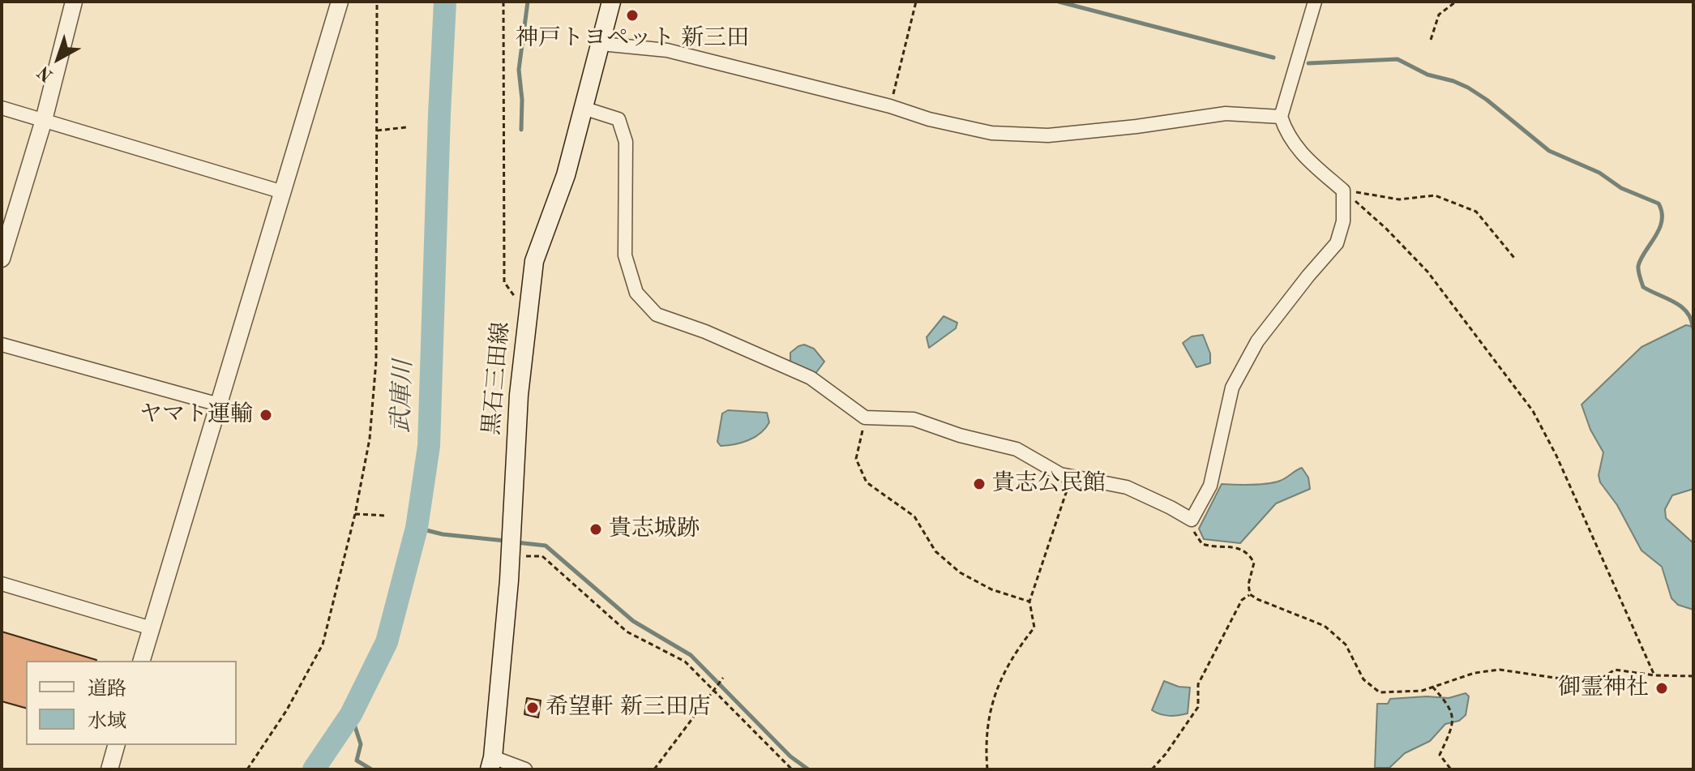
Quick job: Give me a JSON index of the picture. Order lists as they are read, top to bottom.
{
  "streets": {
    "main road": ["黒石三田線"]
  },
  "water": ["武庫川"],
  "places": [
    "神戸トヨペット 新三田",
    "ヤマト運輸",
    "貴志公民館",
    "貴志城跡",
    "御霊神社",
    "希望軒 新三田店"
  ],
  "legend": ["道路", "水域"],
  "north": "bottom left"
}
